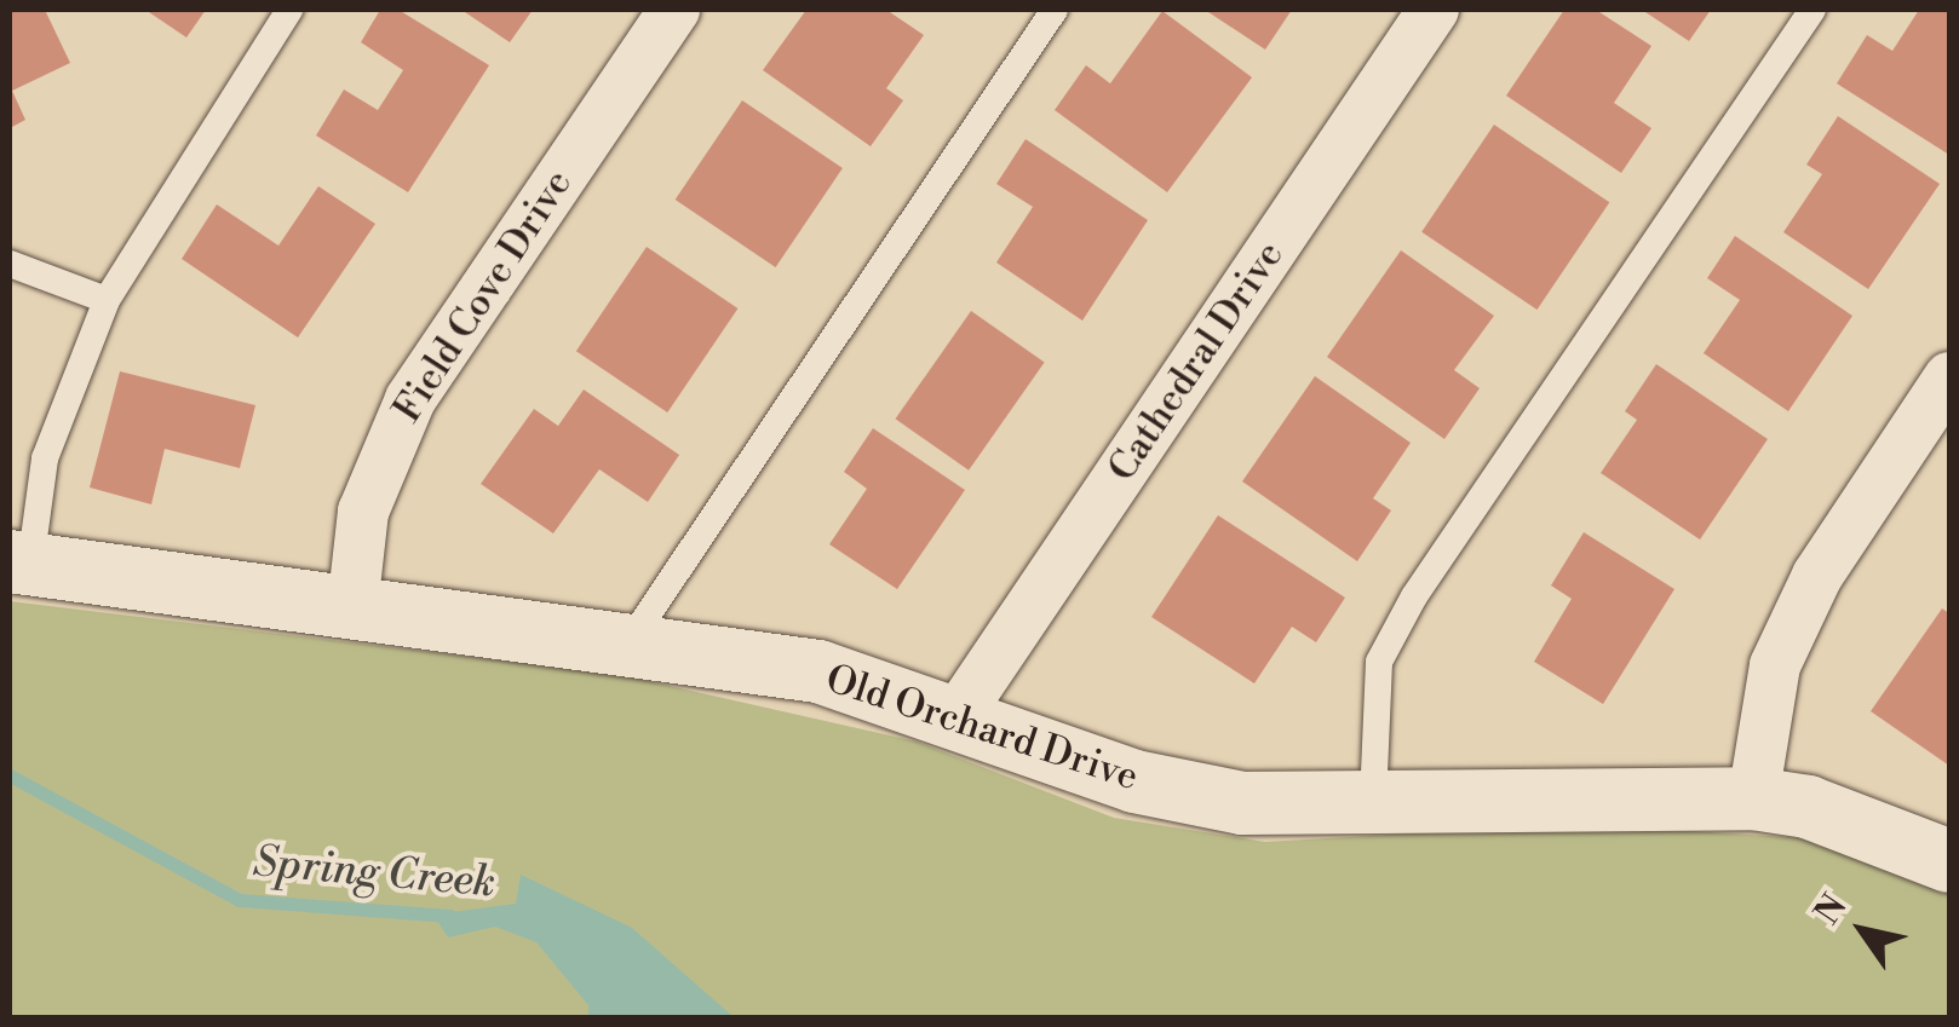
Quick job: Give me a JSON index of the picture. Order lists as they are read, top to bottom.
{
  "streets": {
    "street": ["Field Cove Drive", "Cathedral Drive", "Old Orchard Drive"]
  },
  "crossings": [
    ["Field Cove Drive", "Old Orchard Drive"],
    ["Cathedral Drive", "Old Orchard Drive"]
  ],
  "water": ["Spring Creek"],
  "north": "top left"
}
